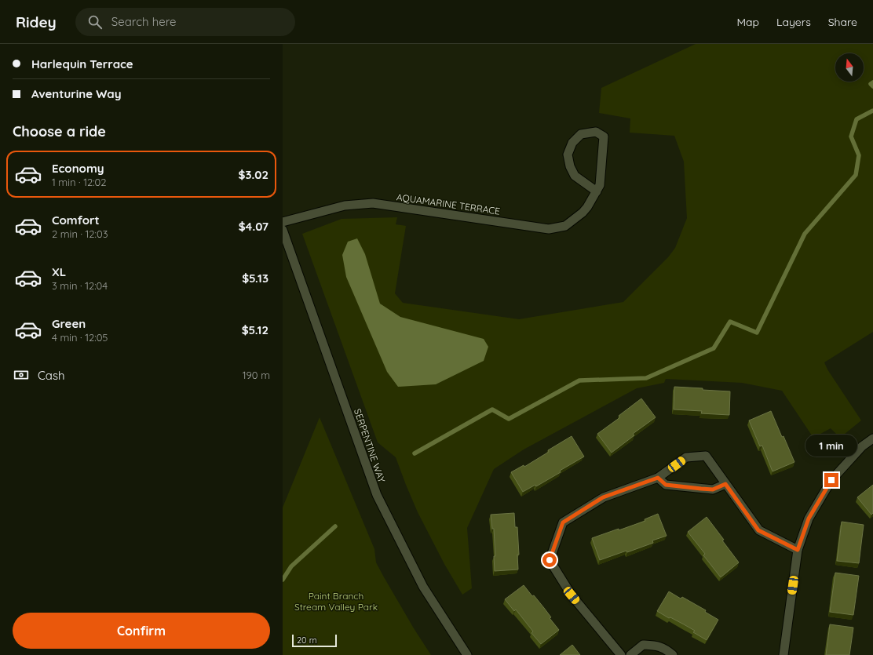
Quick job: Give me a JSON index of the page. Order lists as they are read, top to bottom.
{
  "streets": {
    "street": ["AQUAMARINE TERRACE", "SERPENTINE WAY"]
  },
  "parks": ["Paint Branch Stream Valley Park"],
  "scale_bar": "20 m",
  "north": "top",
  "page": {
    "header": "Ridey",
    "search": "Search here",
    "nav": ["Map", "Layers", "Share"],
    "banner": ["Harlequin Terrace", "Aventurine Way"],
    "heading": "Choose a ride",
    "list": [
      {
        "name": "Economy",
        "note": "1 min · 12:02",
        "value": "$3.02"
      },
      {
        "name": "Comfort",
        "note": "2 min · 12:03",
        "value": "$4.07"
      },
      {
        "name": "XL",
        "note": "3 min · 12:04",
        "value": "$5.13"
      },
      {
        "name": "Green",
        "note": "4 min · 12:05",
        "value": "$5.12"
      }
    ],
    "pay": ["Cash", "190 m"],
    "bubble": "1 min",
    "buttons": "Confirm",
    "scale": "20 m"
  }
}
